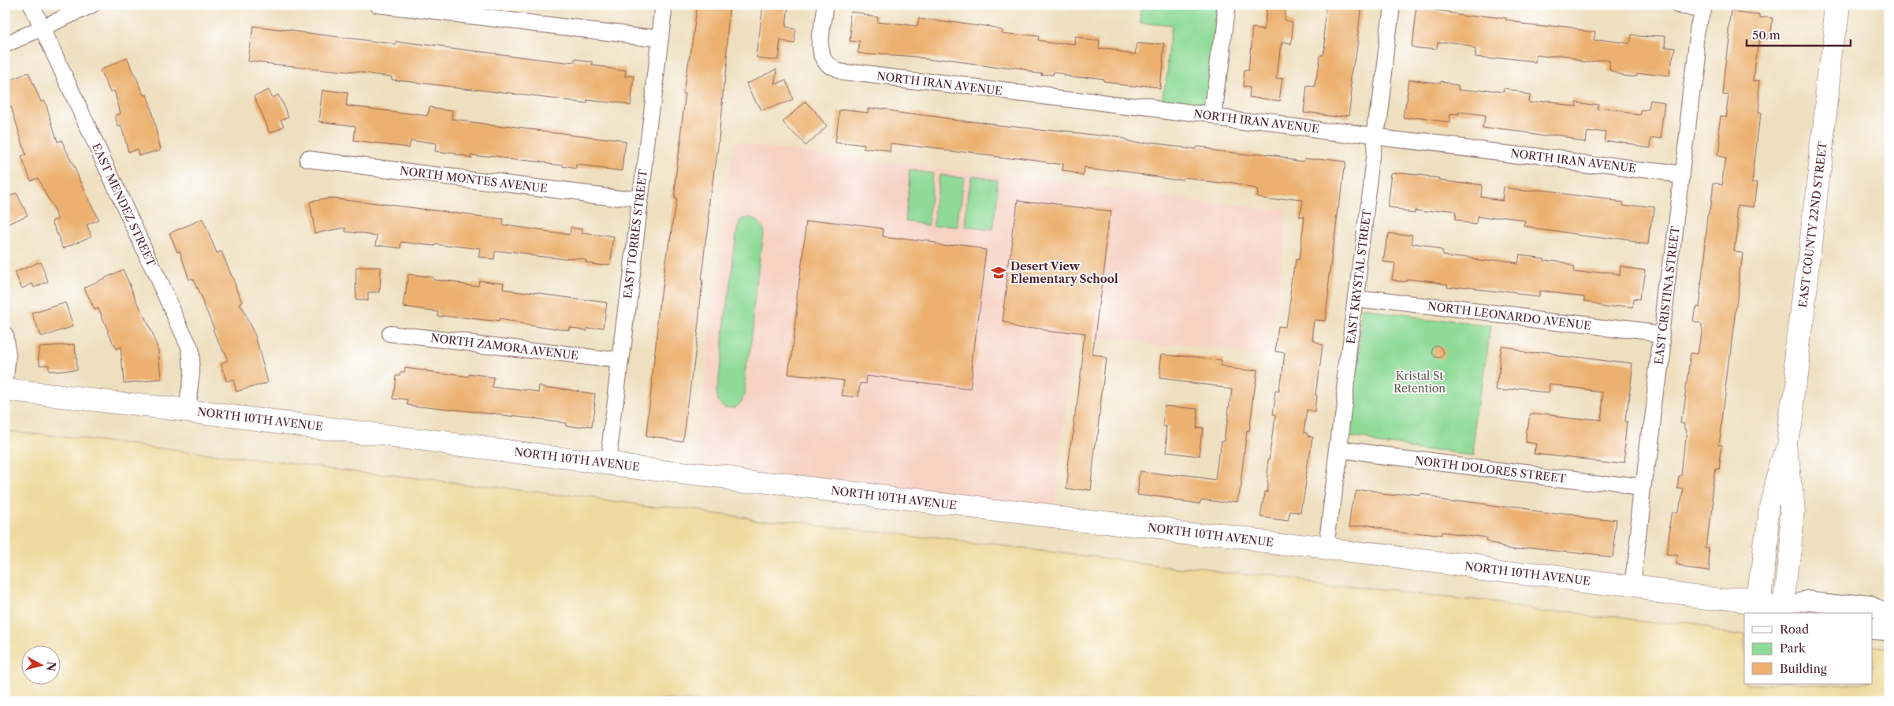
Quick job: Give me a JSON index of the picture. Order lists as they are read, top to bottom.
{
  "streets": {
    "main road": ["EAST COUNTY 22ND STREET", "NORTH 10TH AVENUE"],
    "street": [
      "NORTH IRAN AVENUE",
      "NORTH MONTES AVENUE",
      "EAST MENDEZ STREET",
      "EAST TORRES STREET",
      "EAST KRYSTAL STREET",
      "EAST CRISTINA STREET",
      "NORTH LEONARDO AVENUE",
      "NORTH ZAMORA AVENUE",
      "NORTH DOLORES STREET"
    ]
  },
  "crossings": [
    ["NORTH IRAN AVENUE", "EAST KRYSTAL STREET"],
    ["NORTH IRAN AVENUE", "EAST CRISTINA STREET"],
    ["NORTH MONTES AVENUE", "EAST TORRES STREET"],
    ["EAST MENDEZ STREET", "NORTH 10TH AVENUE"],
    ["EAST COUNTY 22ND STREET", "NORTH 10TH AVENUE"],
    ["EAST TORRES STREET", "NORTH ZAMORA AVENUE"],
    ["EAST TORRES STREET", "NORTH 10TH AVENUE"],
    ["EAST KRYSTAL STREET", "NORTH LEONARDO AVENUE"],
    ["EAST KRYSTAL STREET", "NORTH 10TH AVENUE"],
    ["EAST KRYSTAL STREET", "NORTH DOLORES STREET"],
    ["EAST CRISTINA STREET", "NORTH LEONARDO AVENUE"],
    ["EAST CRISTINA STREET", "NORTH 10TH AVENUE"],
    ["EAST CRISTINA STREET", "NORTH DOLORES STREET"]
  ],
  "parks": ["Kristal St Retention"],
  "places": {
    "school or university": ["Desert View Elementary School"]
  },
  "legend": ["Road", "Park", "Building"],
  "scale_bar": "50 m",
  "north": "right"
}
